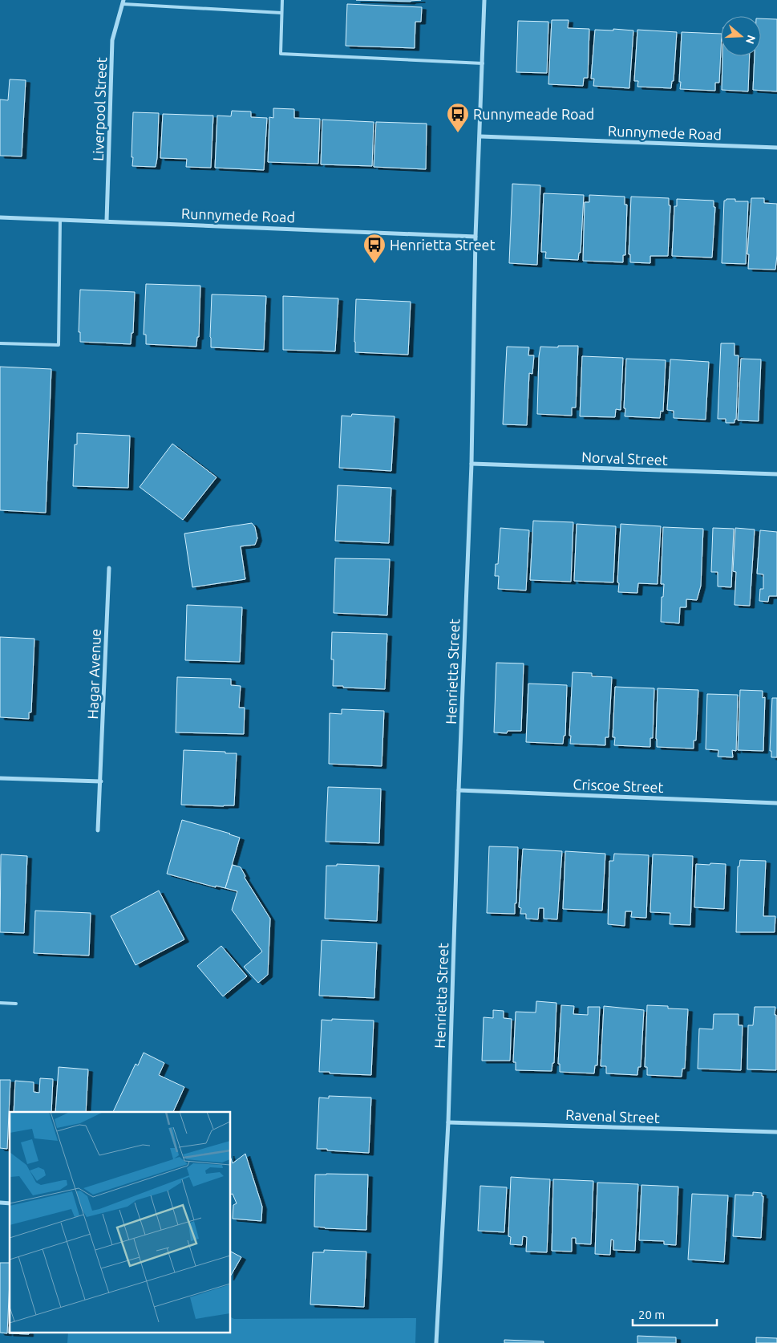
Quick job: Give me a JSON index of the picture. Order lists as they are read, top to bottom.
{
  "streets": {
    "street": [
      "Liverpool Street",
      "Runnymede Road",
      "Norval Street",
      "Henrietta Street",
      "Hagar Avenue",
      "Criscoe Street",
      "Ravenal Street"
    ]
  },
  "crossings": [
    ["Liverpool Street", "Runnymede Road"],
    ["Runnymede Road", "Henrietta Street"],
    ["Norval Street", "Henrietta Street"],
    ["Henrietta Street", "Criscoe Street"],
    ["Henrietta Street", "Ravenal Street"]
  ],
  "places": {
    "bus stop": ["Runnymeade Road", "Henrietta Street"]
  },
  "scale_bar": "20 m",
  "north": "right"
}
